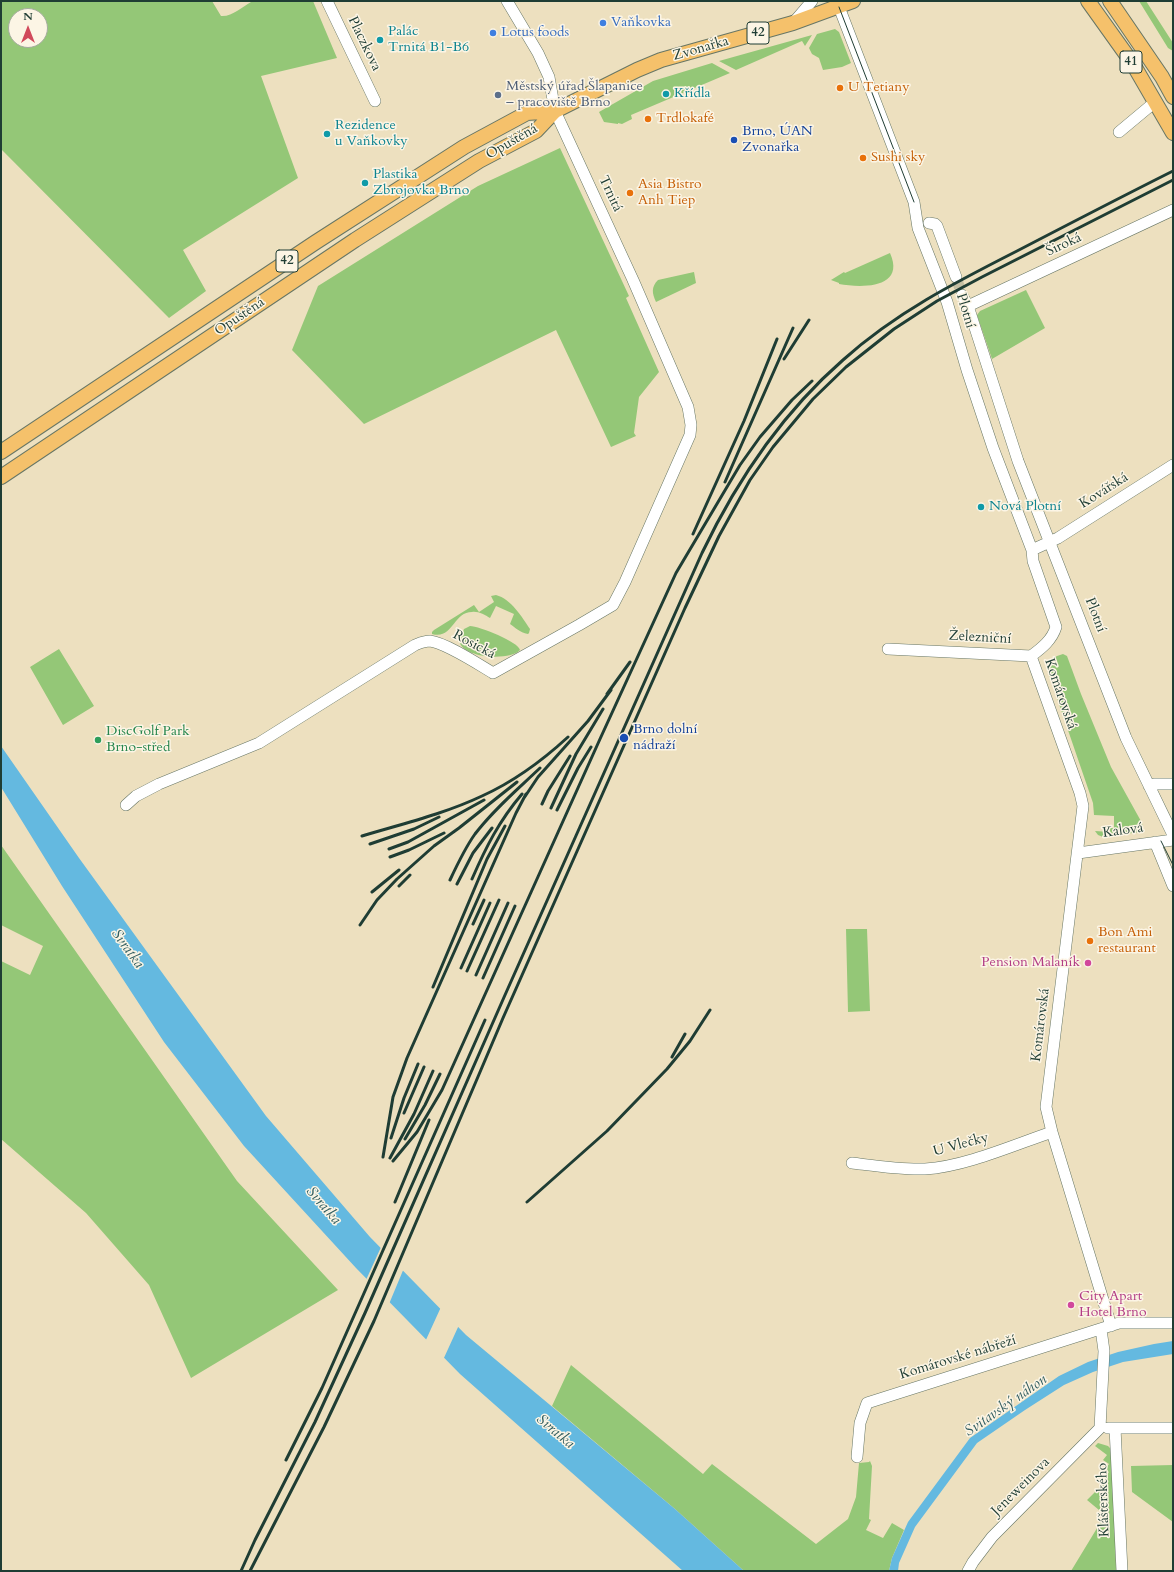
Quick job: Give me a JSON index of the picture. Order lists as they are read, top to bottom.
{
  "streets": {
    "main road": [
      "42",
      "Zvonařka",
      "41",
      "Opuštěná"
    ],
    "street": [
      "Placzkova",
      "Trnitá",
      "Široká",
      "Plotní",
      "Kovářská",
      "Železniční",
      "Rosická",
      "Komárovská",
      "Kalová",
      "U Vlečky",
      "Komárovské nábřeží",
      "Jeneweinova",
      "Klášterského"
    ]
  },
  "crossings": [
    ["Zvonařka", "Opuštěná"],
    ["Zvonařka", "Trnitá"],
    ["Zvonařka", "Plotní"],
    ["Opuštěná", "Trnitá"],
    ["Trnitá", "Rosická"],
    ["Široká", "Plotní"],
    ["Plotní", "Kovářská"],
    ["Plotní", "Železniční"],
    ["Plotní", "Komárovská"],
    ["Železniční", "Komárovská"],
    ["Komárovská", "Kalová"],
    ["Komárovská", "U Vlečky"],
    ["Komárovská", "Komárovské nábřeží"]
  ],
  "water": ["Svratka", "Svitavský náhon"],
  "places": [
    "Vaňkovka",
    "Lotus foods",
    "Palác Trnitá B1-B6",
    "U Tetiany",
    "Křídla",
    "Městský úřad Šlapanice – pracoviště Brno",
    "Trdlokafé",
    "Rezidence u Vaňkovky",
    "Brno, ÚAN Zvonařka",
    "Sushi sky",
    "Plastika Zbrojovka Brno",
    "Asia Bistro Anh Tiep",
    "Nová Plotní",
    "Brno dolní nádraží",
    "DiscGolf Park Brno-střed",
    "Bon Ami restaurant",
    "Pension Malaník",
    "City Apart Hotel Brno"
  ],
  "north": "top"
}
